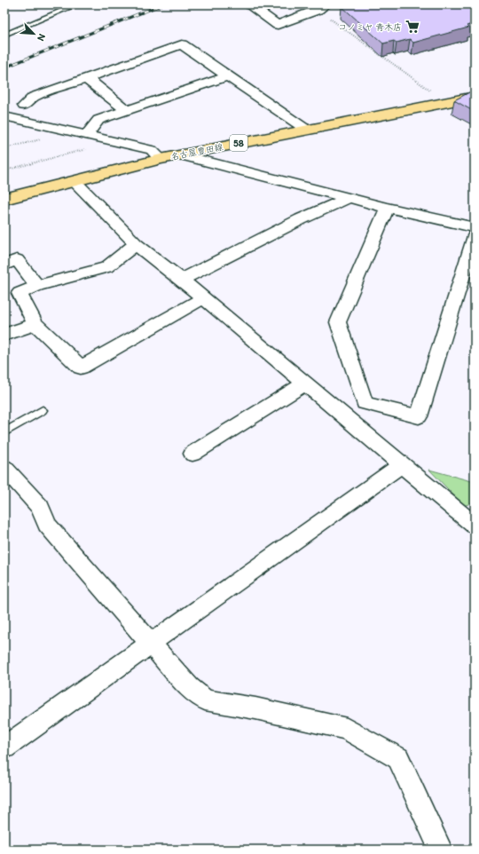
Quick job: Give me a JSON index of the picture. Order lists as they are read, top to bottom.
{
  "streets": {
    "main road": ["58", "名古屋豊田線"]
  },
  "places": {
    "supermarket": ["コノミヤ 青木店"]
  },
  "north": "bottom right"
}
